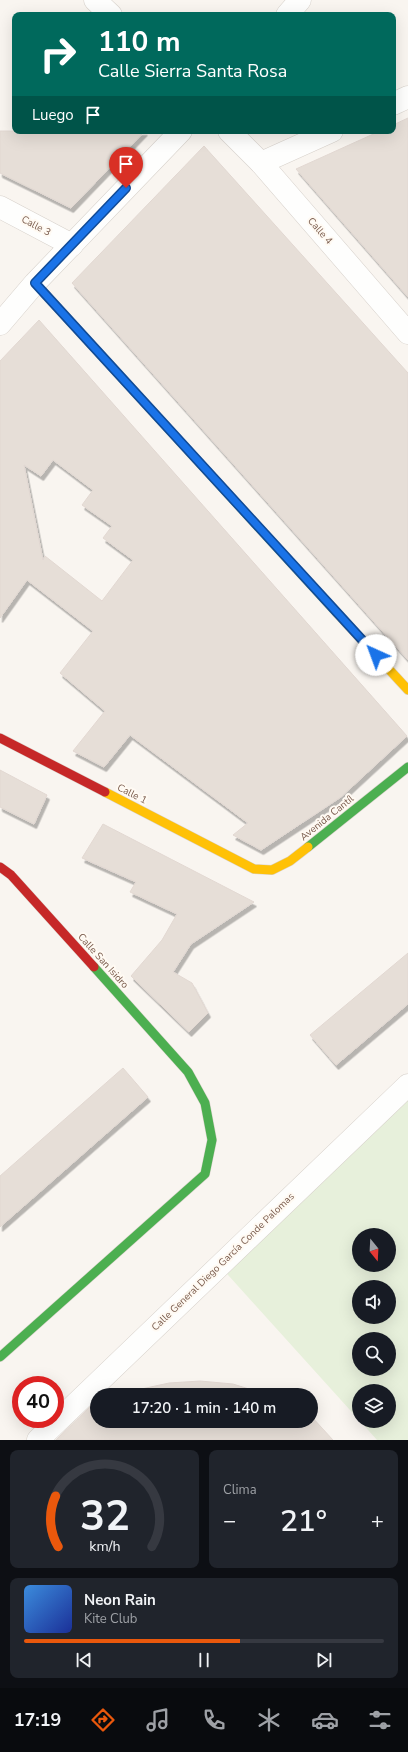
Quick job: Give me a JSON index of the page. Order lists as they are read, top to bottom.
{
  "streets": {
    "street": [
      "Calle 3",
      "Calle 4",
      "Calle 1",
      "Avenida Cantíl",
      "Calle San Isidro",
      "Calle General Diego García Conde Palomas"
    ]
  },
  "crossings": [
    ["Calle 1", "Avenida Cantíl"]
  ],
  "north": "bottom",
  "page": {
    "turn": ["110 m", "Calle Sierra Santa Rosa"],
    "then": "Luego",
    "limit": "40",
    "trip": "17:20 · 1 min · 140 m",
    "tile": "Clima",
    "heat": ["−", "21°", "+"],
    "song": ["Neon Rain", "Kite Club"],
    "tabs": "17:19",
    "gauge": ["32", "km/h"]
  }
}
